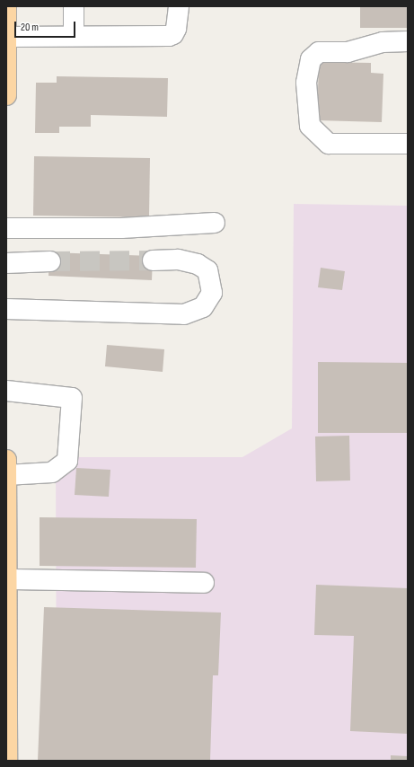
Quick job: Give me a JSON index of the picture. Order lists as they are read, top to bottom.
{
  "scale_bar": "20 m"
}
